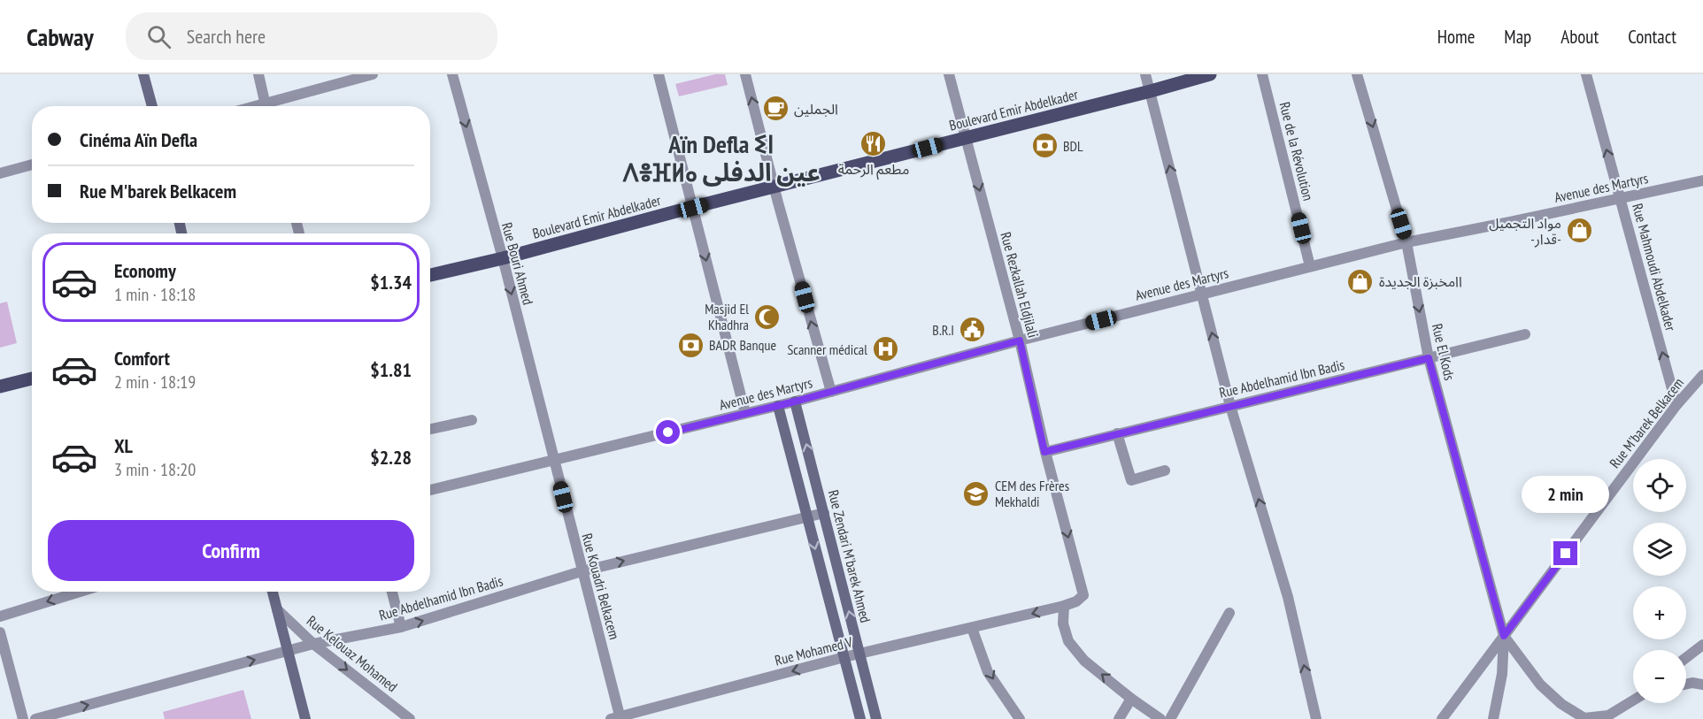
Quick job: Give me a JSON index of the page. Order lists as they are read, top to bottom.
{
  "streets": {
    "main road": ["Boulevard Emir Abdelkader", "Rue Zendari M'barek Ahmed"],
    "street": [
      "Rue de la Révolution",
      "Avenue des Martyrs",
      "Rue Bouri Ahmed",
      "Rue Mahmoudi Abdelkader",
      "Rue Rezkallah Eldjilali",
      "Rue El Kods",
      "Rue Abdelhamid Ibn Badis",
      "Rue M'barek Belkacem",
      "Rue Kouadri Belkacem",
      "Rue Mohamed V",
      "Rue Kelouaz Mohamed"
    ]
  },
  "crossings": [
    ["Boulevard Emir Abdelkader", "Rue Bouri Ahmed"],
    ["Boulevard Emir Abdelkader", "Rue Rezkallah Eldjilali"],
    ["Rue de la Révolution", "Avenue des Martyrs"],
    ["Avenue des Martyrs", "Rue Bouri Ahmed"],
    ["Avenue des Martyrs", "Rue Mahmoudi Abdelkader"],
    ["Avenue des Martyrs", "Rue Rezkallah Eldjilali"],
    ["Avenue des Martyrs", "Rue El Kods"],
    ["Avenue des Martyrs", "Rue Zendari M'barek Ahmed"],
    ["Avenue des Martyrs", "Rue Kouadri Belkacem"],
    ["Rue Bouri Ahmed", "Rue Kouadri Belkacem"],
    ["Rue Mahmoudi Abdelkader", "Rue M'barek Belkacem"],
    ["Rue Rezkallah Eldjilali", "Rue Abdelhamid Ibn Badis"],
    ["Rue Rezkallah Eldjilali", "Rue Mohamed V"],
    ["Rue El Kods", "Rue Abdelhamid Ibn Badis"],
    ["Rue El Kods", "Rue M'barek Belkacem"],
    ["Rue Abdelhamid Ibn Badis", "Rue Zendari M'barek Ahmed"],
    ["Rue Abdelhamid Ibn Badis", "Rue Kouadri Belkacem"],
    ["Rue Abdelhamid Ibn Badis", "Rue Kelouaz Mohamed"],
    ["Rue Zendari M'barek Ahmed", "Rue Mohamed V"],
    ["Rue Kouadri Belkacem", "Rue Mohamed V"]
  ],
  "one_way": [
    "Rue Bouri Ahmed",
    "Rue Mahmoudi Abdelkader",
    "Rue Rezkallah Eldjilali",
    "Rue El Kods",
    "Rue Abdelhamid Ibn Badis",
    "Rue Mohamed V",
    "Rue Kelouaz Mohamed"
  ],
  "districts": ["Aïn Defla ⵉⵏ ⴷⴻⴼⵍⴰ عين الدفلى"],
  "places": {
    "cafe": ["الجملين"],
    "restaurant": ["مطعم الرحمة"],
    "bank": ["BDL", "BADR Banque"],
    "shop": ["مواد التجميل -قدار-", "اامخبزة الجديدة"],
    "mosque": ["Masjid El Khadhra"],
    "public building": ["B.R.I"],
    "hospital": ["Scanner médical"],
    "school or university": ["CEM des Frères Mekhaldi"]
  },
  "page": {
    "header": "Cabway",
    "search": "Search here",
    "nav": [
      "Home",
      "Map",
      "About",
      "Contact"
    ],
    "banner": ["Cinéma Aïn Defla", "Rue M'barek Belkacem"],
    "list": [
      {
        "name": "Economy",
        "note": "1 min · 18:18",
        "value": "$1.34"
      },
      {
        "name": "Comfort",
        "note": "2 min · 18:19",
        "value": "$1.81"
      },
      {
        "name": "XL",
        "note": "3 min · 18:20",
        "value": "$2.28"
      }
    ],
    "map_buttons": ["+", "−"],
    "bubble": "2 min",
    "buttons": "Confirm"
  }
}
